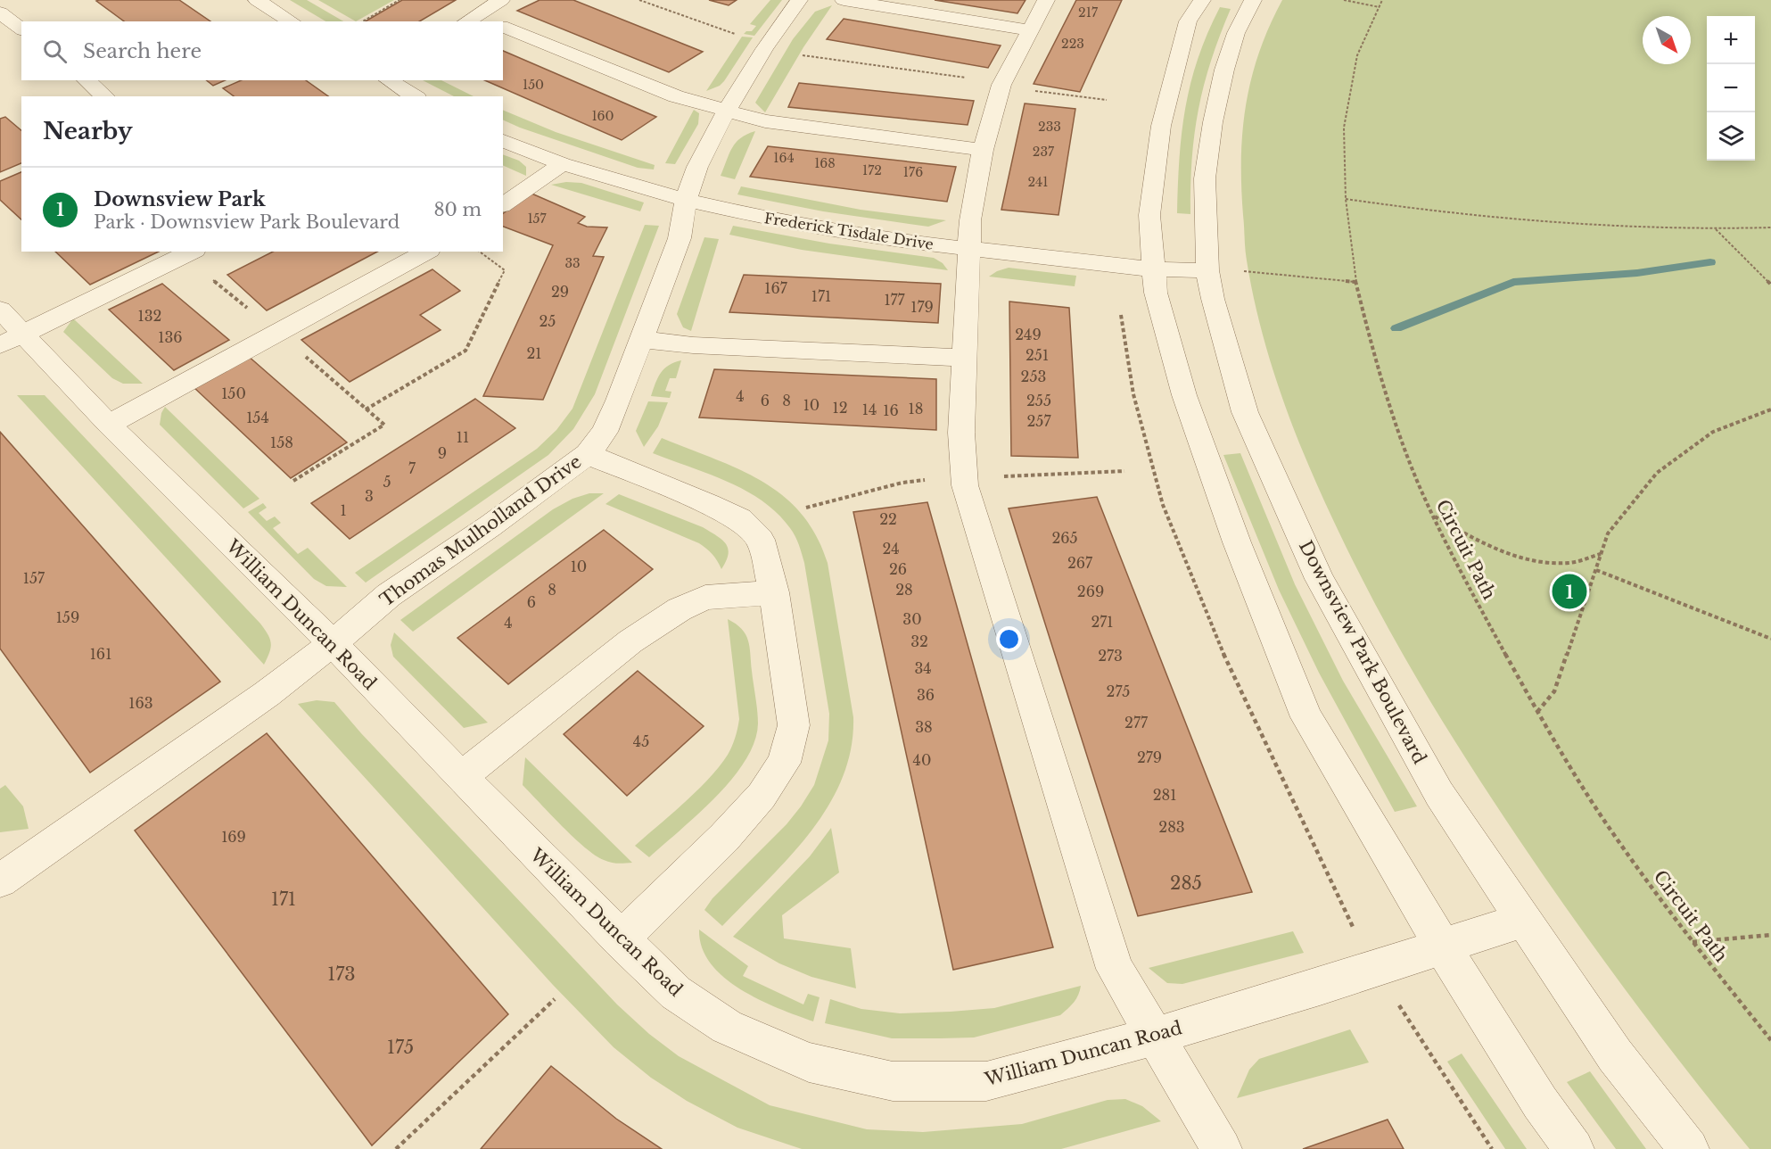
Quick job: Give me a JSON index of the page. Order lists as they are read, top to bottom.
{
  "streets": {
    "street": [
      "Frederick Tisdale Drive",
      "Thomas Mulholland Drive",
      "William Duncan Road",
      "Downsview Park Boulevard"
    ],
    "path": ["Circuit Path"]
  },
  "crossings": [
    ["Frederick Tisdale Drive", "Thomas Mulholland Drive"],
    ["Frederick Tisdale Drive", "Downsview Park Boulevard"],
    ["Thomas Mulholland Drive", "William Duncan Road"],
    ["William Duncan Road", "Downsview Park Boulevard"]
  ],
  "house_numbers": [
    "217",
    "223",
    "150",
    "160",
    "233",
    "237",
    "164",
    "168",
    "172",
    "176",
    "241",
    "157",
    "33",
    "167",
    "29",
    "171",
    "177",
    "179",
    "132",
    "25",
    "249",
    "136",
    "21",
    "251",
    "253",
    "150",
    "4",
    "6",
    "8",
    "255",
    "10",
    "12",
    "18",
    "14",
    "16",
    "154",
    "257",
    "11",
    "158",
    "9",
    "7",
    "5",
    "3",
    "1",
    "22",
    "265",
    "24",
    "267",
    "10",
    "26",
    "157",
    "8",
    "28",
    "269",
    "6",
    "159",
    "30",
    "271",
    "4",
    "32",
    "161",
    "273",
    "34",
    "275",
    "36",
    "163",
    "277",
    "38",
    "45",
    "279",
    "40",
    "281",
    "283",
    "169",
    "285",
    "171",
    "173",
    "175"
  ],
  "north": "bottom right",
  "page": {
    "map_buttons": ["+", "−"],
    "search": "Search here",
    "heading": "Nearby",
    "list": [
      {
        "mark": "1",
        "name": "Downsview Park",
        "note": "Park · Downsview Park Boulevard",
        "value": "80 m"
      }
    ],
    "pins": "1"
  }
}
